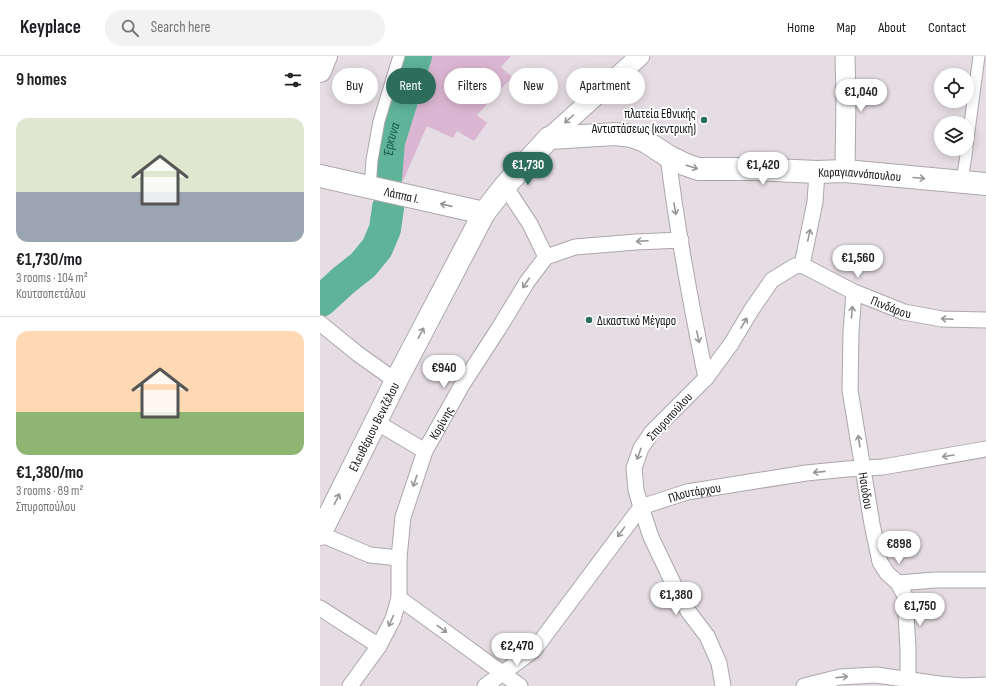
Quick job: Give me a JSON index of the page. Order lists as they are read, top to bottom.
{
  "streets": {
    "main road": ["Καραγιαννόπουλου", "Λάππα Ι.", "Ελευθέριου Βενιζέλου"],
    "street": [
      "Πινδάρου",
      "Σπυροπούλου",
      "Κορίνης",
      "Ησιόδου",
      "Πλουτάρχου"
    ]
  },
  "crossings": [
    ["Καραγιαννόπουλου", "Ελευθέριου Βενιζέλου"],
    ["Λάππα Ι.", "Ελευθέριου Βενιζέλου"],
    ["Πινδάρου", "Σπυροπούλου"],
    ["Πινδάρου", "Ησιόδου"],
    ["Σπυροπούλου", "Πλουτάρχου"],
    ["Ησιόδου", "Πλουτάρχου"]
  ],
  "one_way": [
    "Καραγιαννόπουλου",
    "Λάππα Ι.",
    "Πινδάρου",
    "Κορίνης",
    "Ελευθέριου Βενιζέλου",
    "Ησιόδου",
    "Πλουτάρχου"
  ],
  "water": ["Έρκυνα"],
  "places": ["πλατεία Εθνικής Αντιστάσεως (κεντρική)", "Δικαστικό Μέγαρο"],
  "page": {
    "header": "Keyplace",
    "search": "Search here",
    "nav": [
      "Home",
      "Map",
      "About",
      "Contact"
    ],
    "heading": "9 homes",
    "chip": [
      "Buy",
      "Rent",
      "Filters",
      "New",
      "Apartment"
    ],
    "price": [
      "€1,040",
      "€1,730",
      "€1,420",
      "€1,560",
      "€940",
      "€898",
      "€1,380",
      "€1,750",
      "€2,470"
    ],
    "list": [
      {
        "name": "€1,730/mo",
        "note": "3 rooms · 104 m² · Κουτσοπετάλου"
      },
      {
        "name": "€1,380/mo",
        "note": "3 rooms · 89 m² · Σπυροπούλου"
      }
    ]
  }
}
